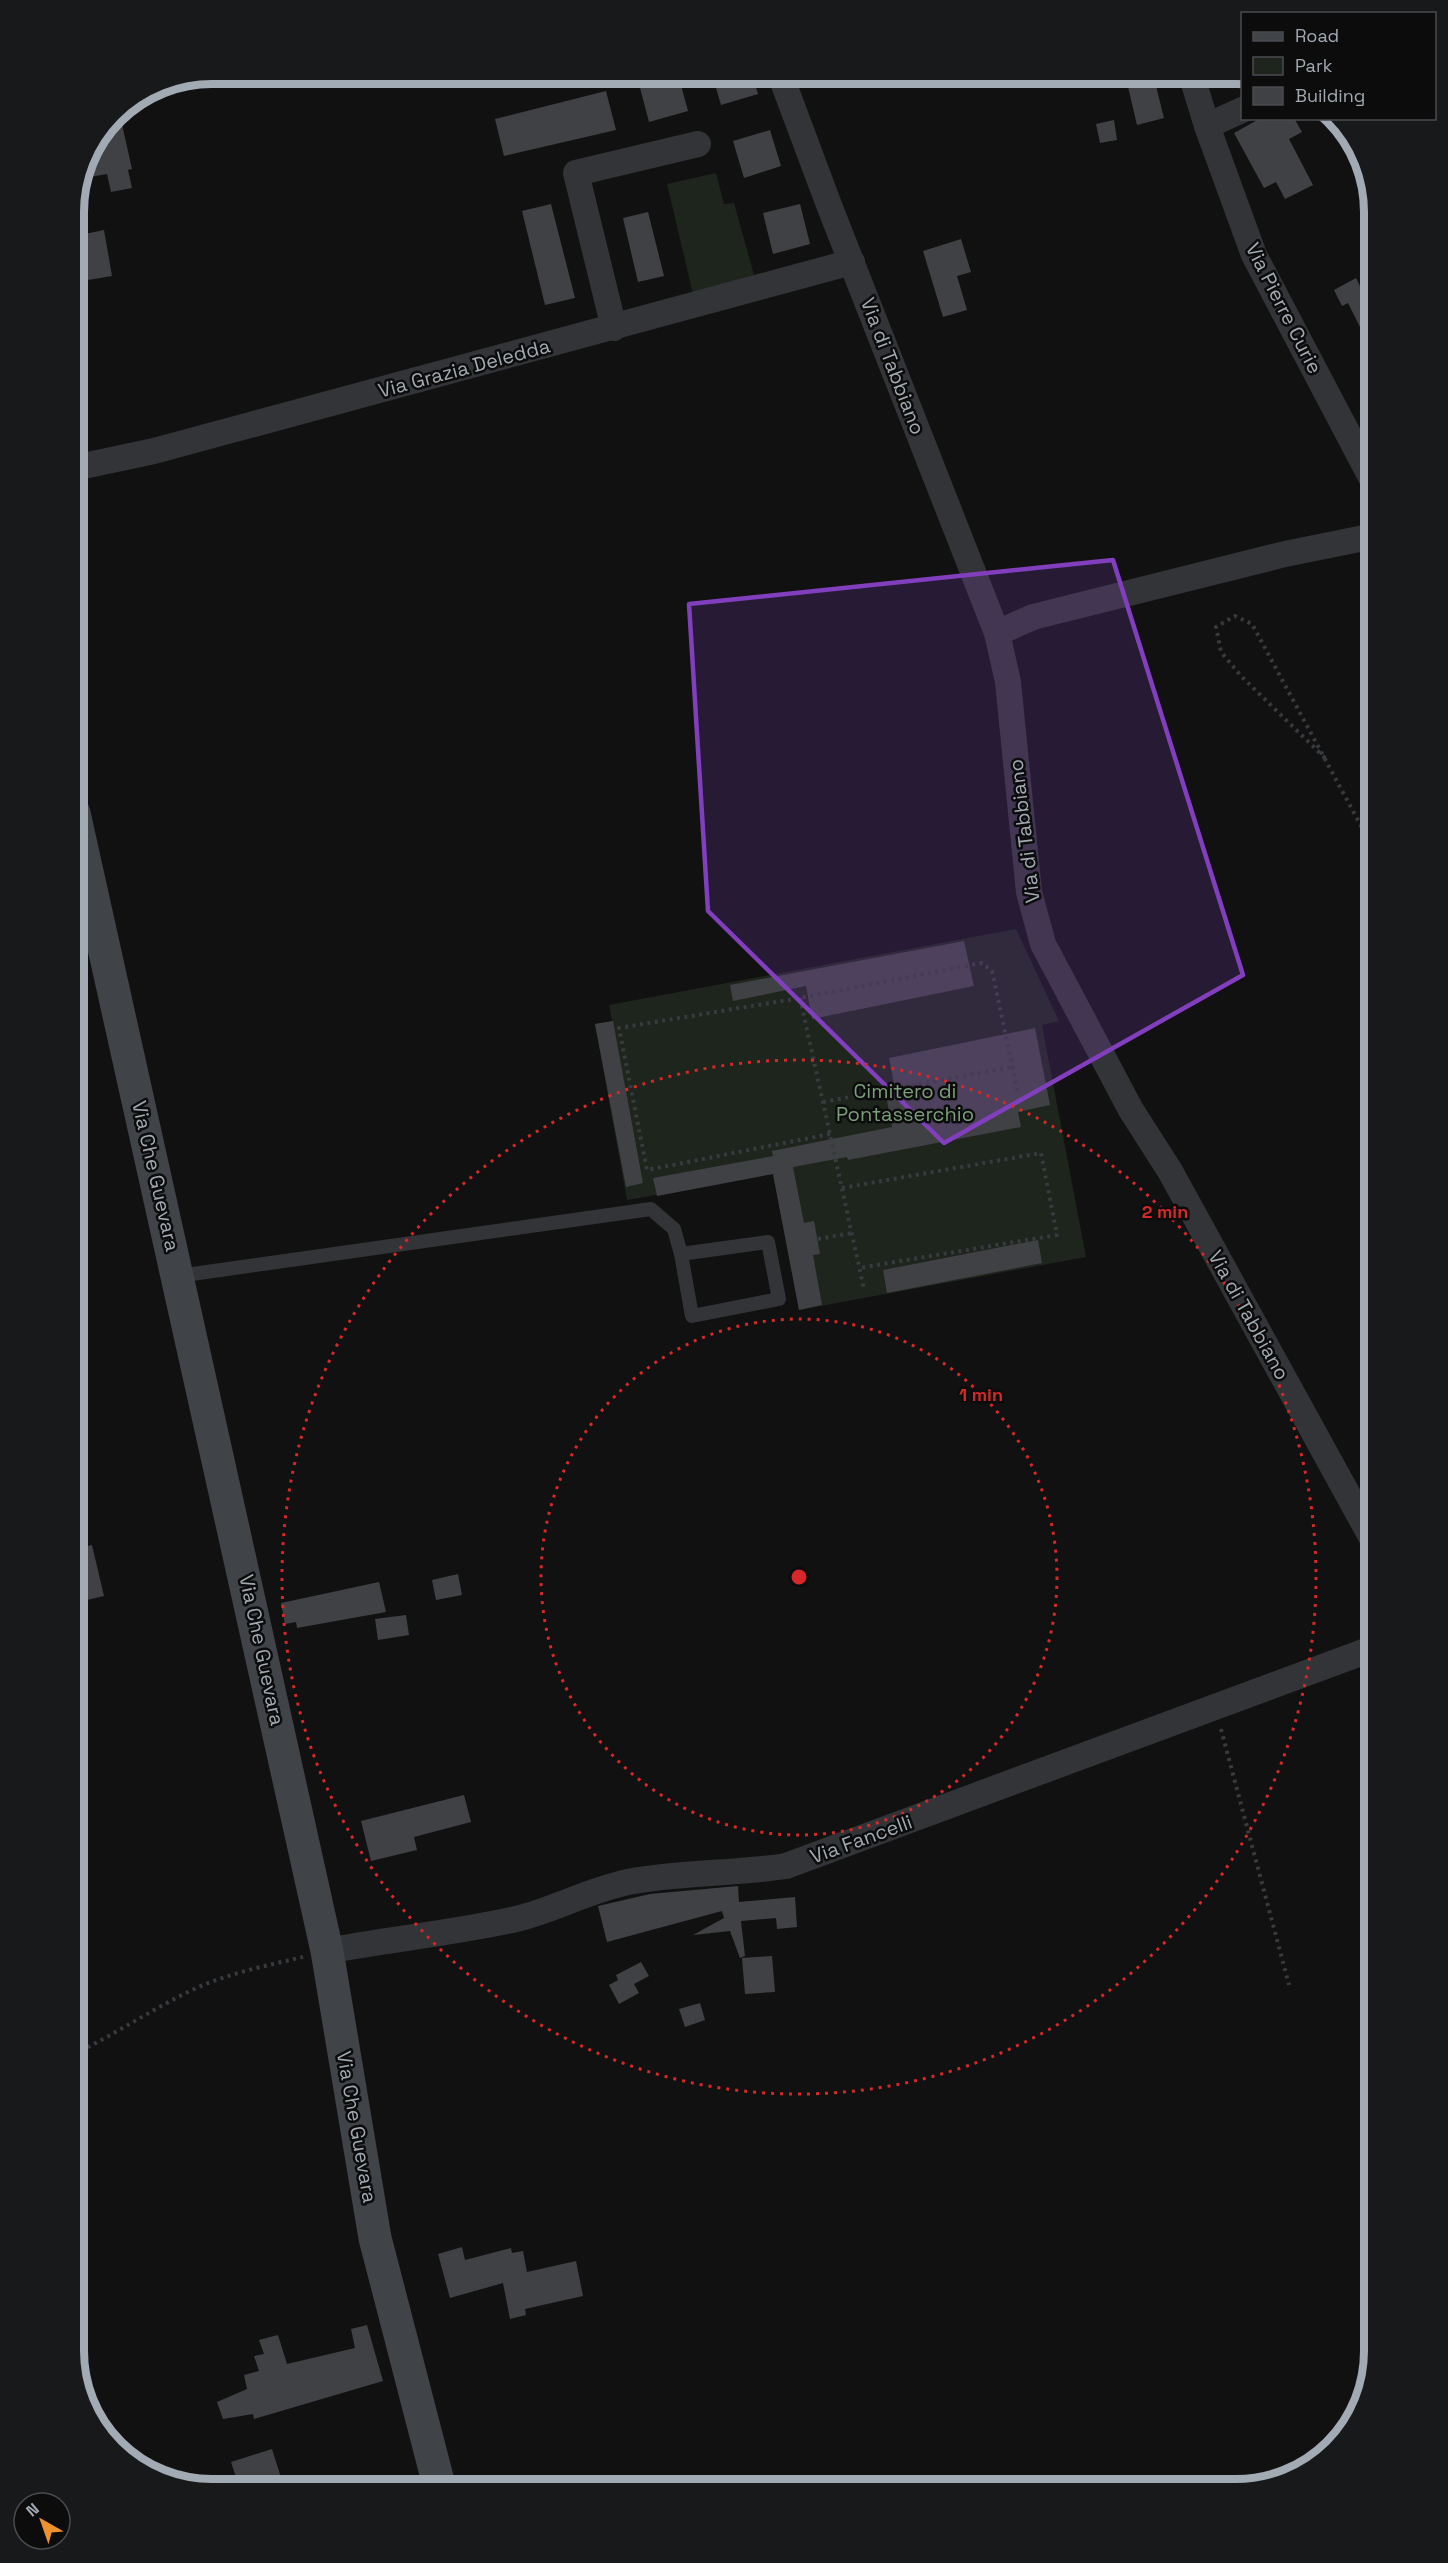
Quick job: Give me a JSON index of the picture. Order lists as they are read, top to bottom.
{
  "streets": {
    "main road": ["Via Che Guevara"],
    "street": [
      "Via Pierre Curie",
      "Via di Tabbiano",
      "Via Grazia Deledda",
      "Via Fancelli"
    ]
  },
  "crossings": [
    ["Via di Tabbiano", "Via Grazia Deledda"],
    ["Via Che Guevara", "Via Fancelli"]
  ],
  "parks": ["Cimitero di Pontasserchio"],
  "legend": ["Road", "Park", "Building"],
  "north": "top left",
  "rings": ["2 min", "1 min"]
}
